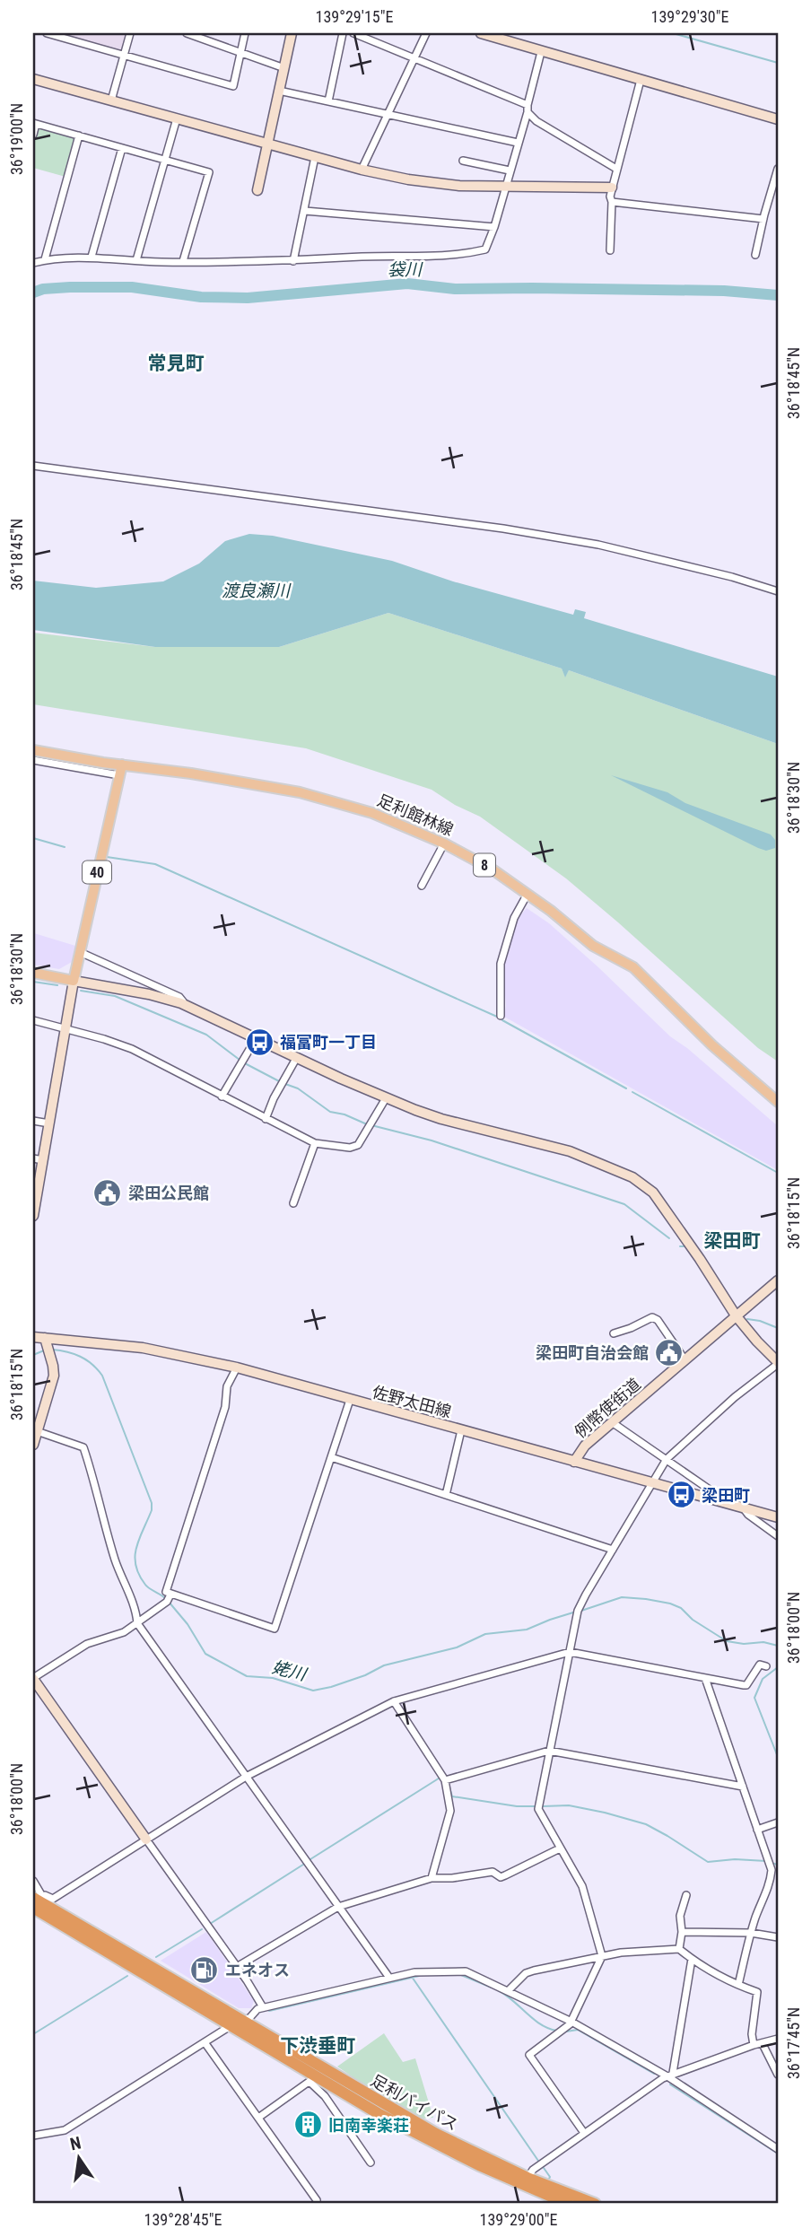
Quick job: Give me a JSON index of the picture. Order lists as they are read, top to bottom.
{
  "streets": {
    "highway": ["足利バイパス"],
    "main road": ["足利館林線", "8", "40"],
    "street": ["佐野太田線", "例幣使街道"]
  },
  "crossings": [
    ["足利館林線", "40"],
    ["佐野太田線", "例幣使街道"]
  ],
  "districts": ["常見町", "梁田町", "下渋垂町"],
  "water": ["袋川", "渡良瀬川", "姥川"],
  "places": {
    "bus stop": ["福富町一丁目", "梁田町"],
    "public building": ["梁田公民館", "梁田町自治会館"],
    "fuel station": ["エネオス"],
    "building": ["旧南幸楽荘"]
  },
  "north": "top",
  "coordinates": [
    "139°29'15\"E",
    "139°29'30\"E",
    "36°19'00\"N",
    "36°18'45\"N",
    "36°18'30\"N",
    "36°18'15\"N",
    "36°18'00\"N",
    "36°17'45\"N",
    "139°28'45\"E",
    "139°29'00\"E"
  ]
}
